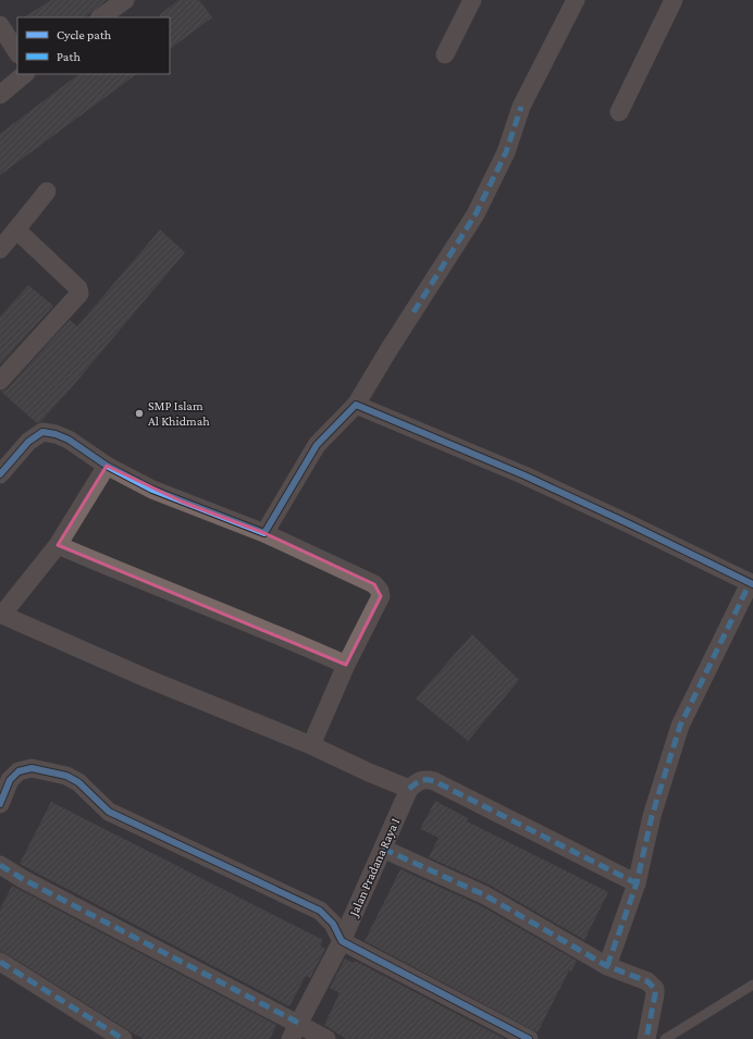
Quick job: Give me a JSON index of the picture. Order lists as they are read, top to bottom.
{
  "streets": {
    "street": ["Jalan Pradana Raya I"]
  },
  "places": ["SMP Islam Al Khidmah"],
  "legend": ["Cycle path", "Path"]
}
